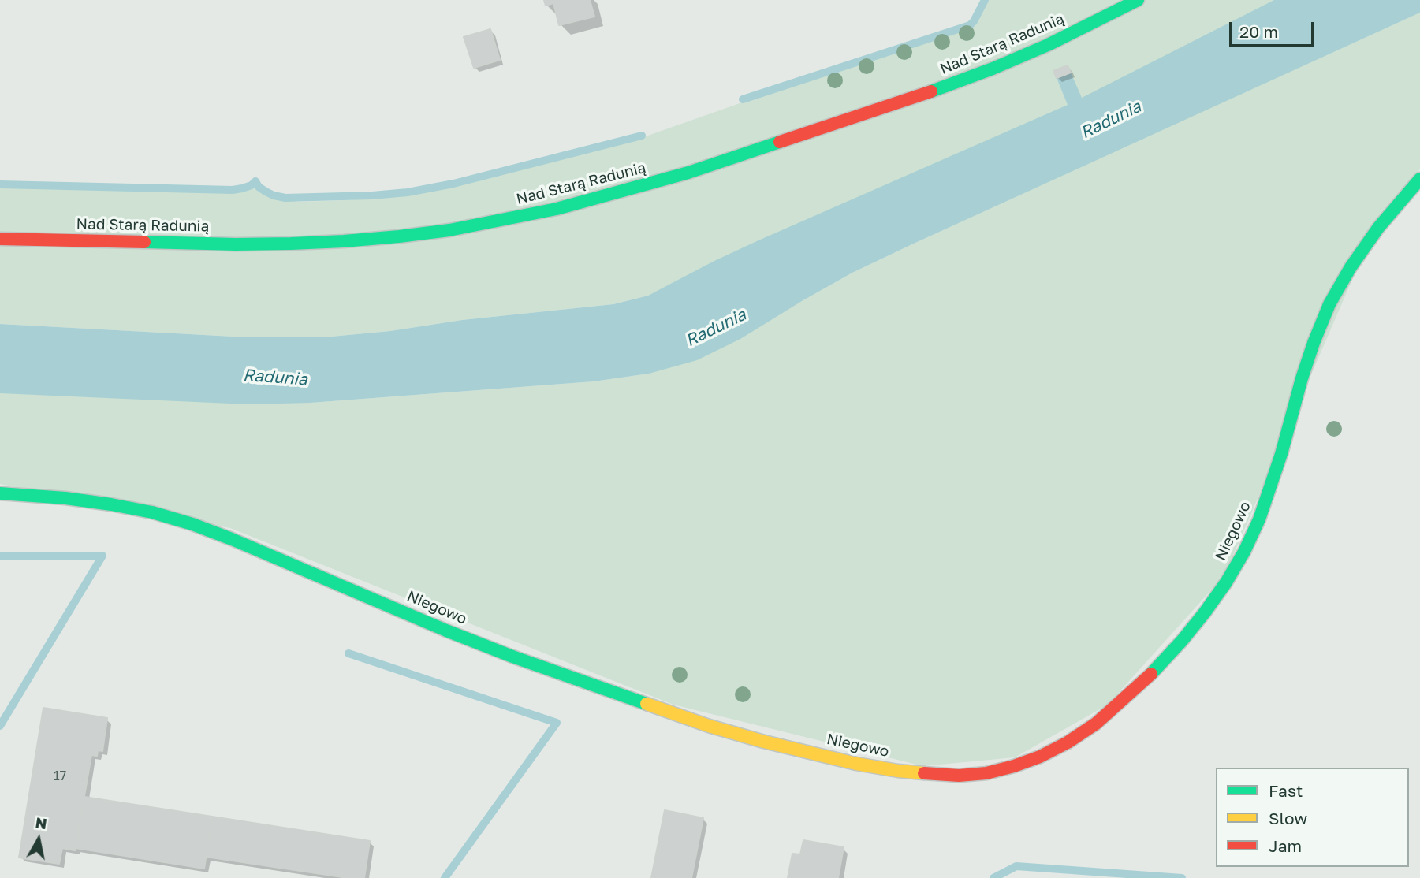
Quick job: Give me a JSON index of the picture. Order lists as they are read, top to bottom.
{
  "streets": {
    "street": ["Nad Starą Radunią", "Niegowo"]
  },
  "water": ["Radunia"],
  "house_numbers": ["17"],
  "legend": ["Fast", "Slow", "Jam"],
  "scale_bar": "20 m",
  "north": "top"
}
